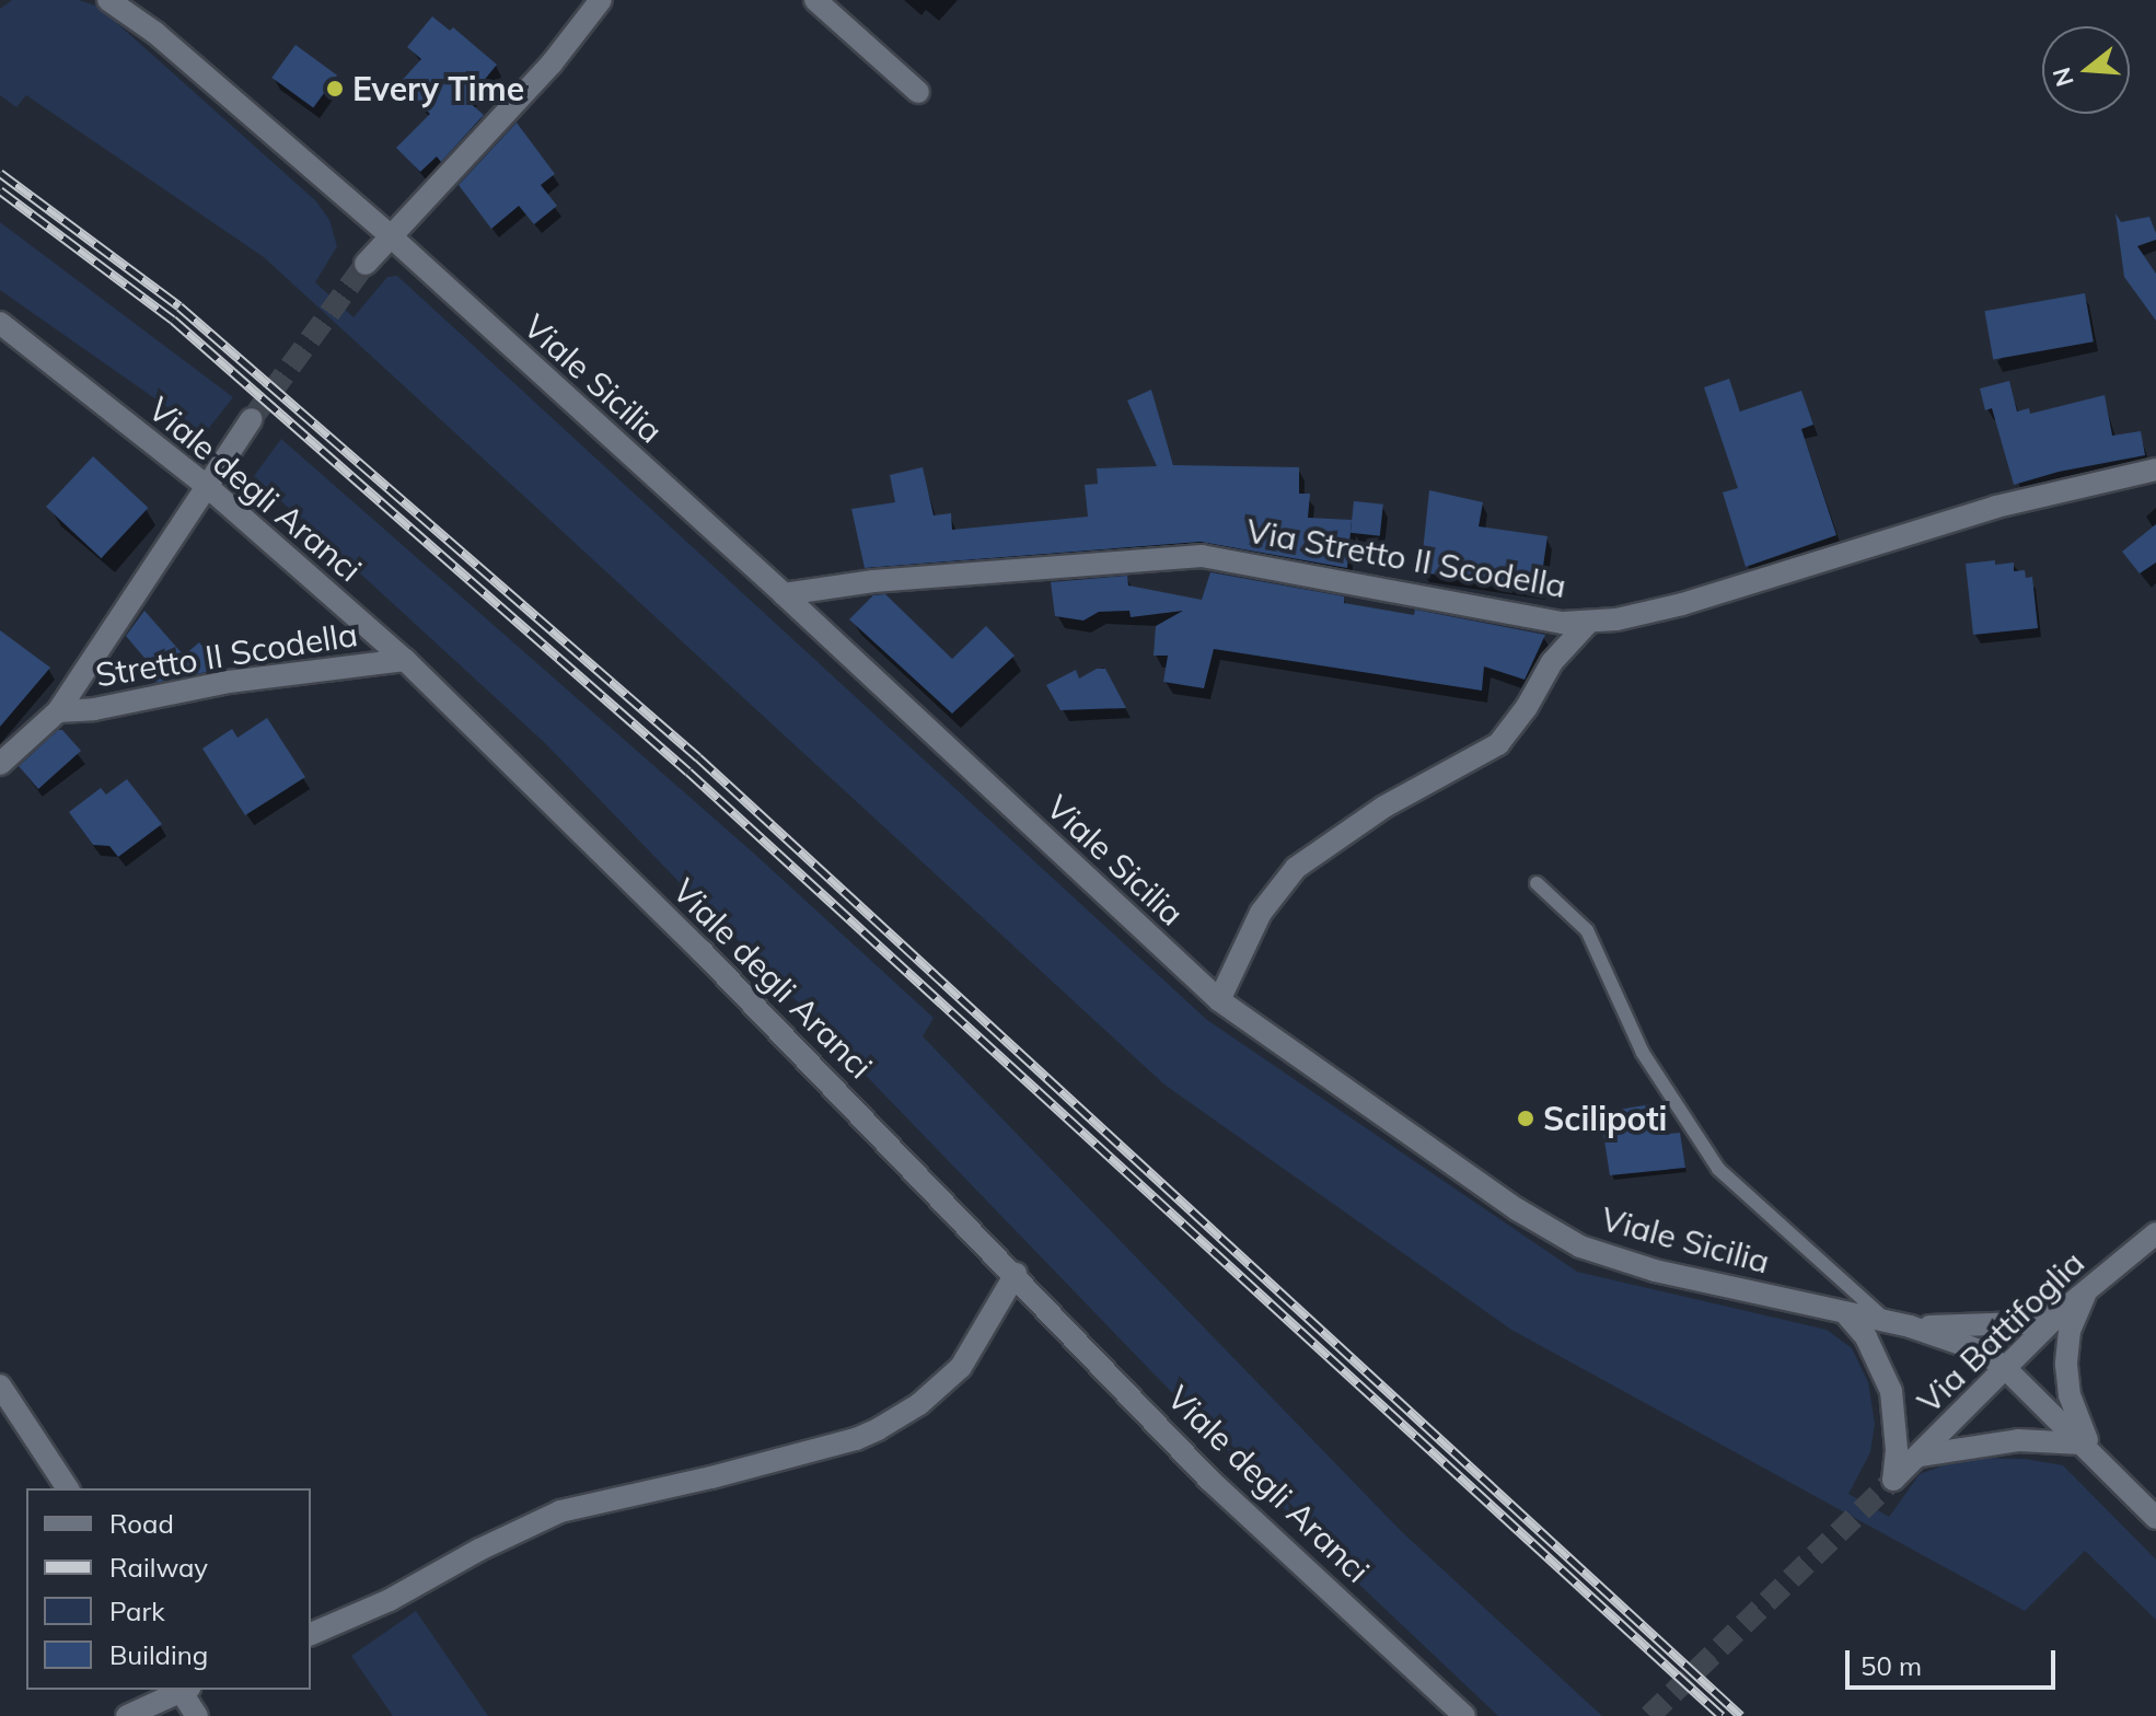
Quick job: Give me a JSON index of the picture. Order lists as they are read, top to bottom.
{
  "streets": {
    "street": [
      "Viale Sicilia",
      "Viale degli Aranci",
      "Via Stretto II Scodella",
      "Stretto II Scodella",
      "Via Battifoglia"
    ]
  },
  "crossings": [
    ["Viale Sicilia", "Via Stretto II Scodella"],
    ["Viale Sicilia", "Via Battifoglia"],
    ["Viale degli Aranci", "Stretto II Scodella"]
  ],
  "places": ["Every Time", "Scilipoti"],
  "legend": [
    "Road",
    "Railway",
    "Park",
    "Building"
  ],
  "scale_bar": "50 m",
  "north": "left"
}
